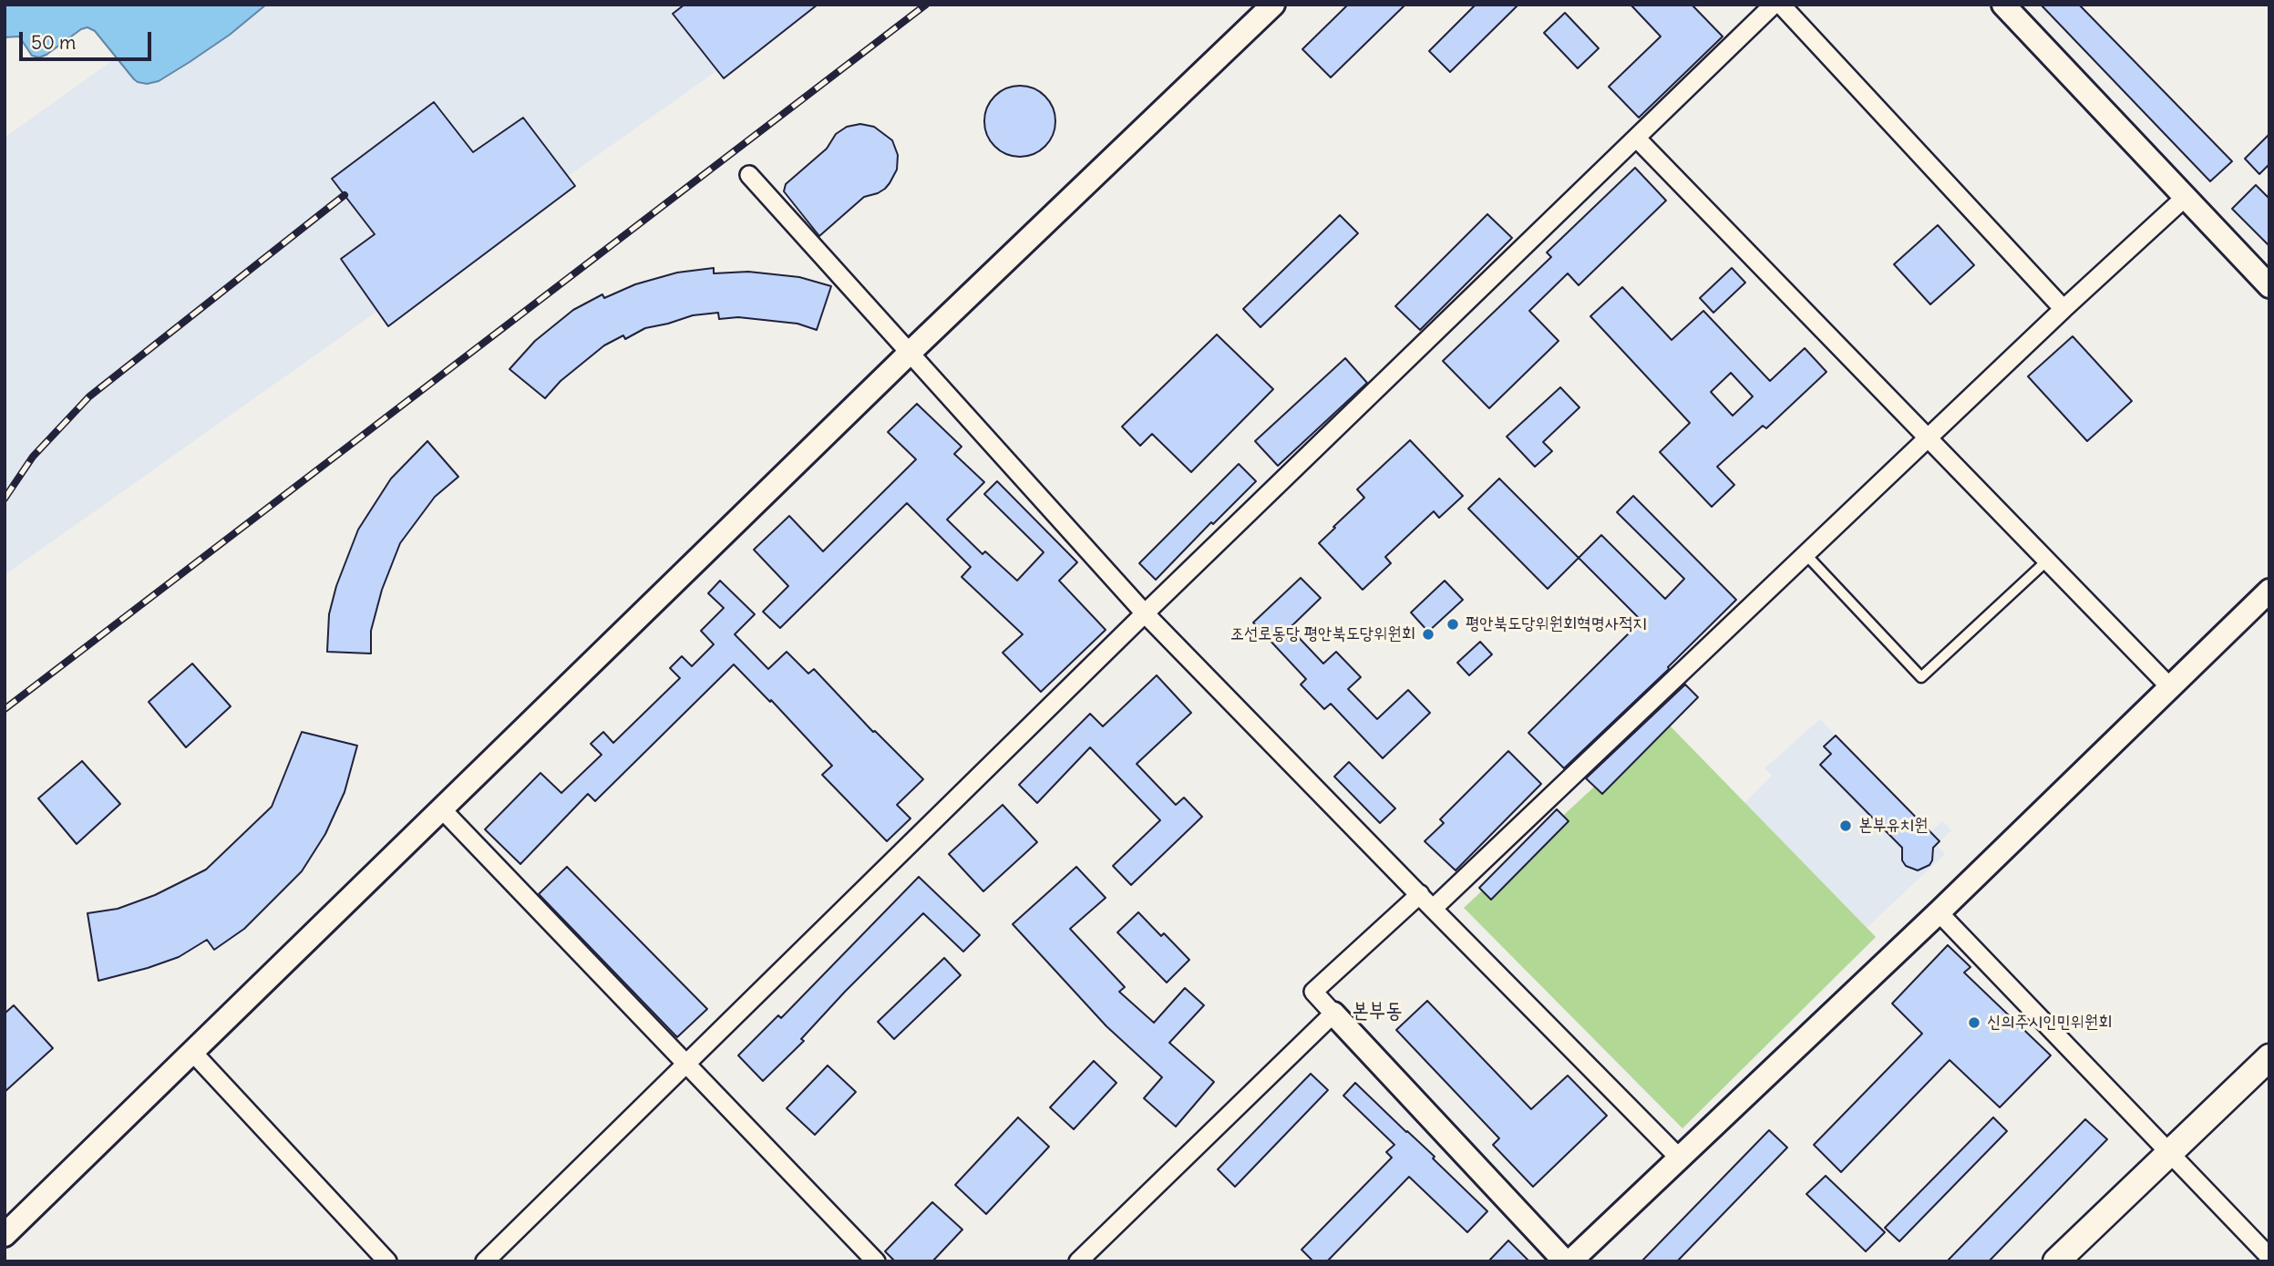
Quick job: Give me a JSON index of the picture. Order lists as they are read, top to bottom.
{
  "districts": ["본부동"],
  "places": [
    "평안북도당위원회혁명사적지",
    "조선로동당 평안북도당위원회",
    "본부유치원",
    "신의주시인민위원회"
  ],
  "scale_bar": "50 m"
}
